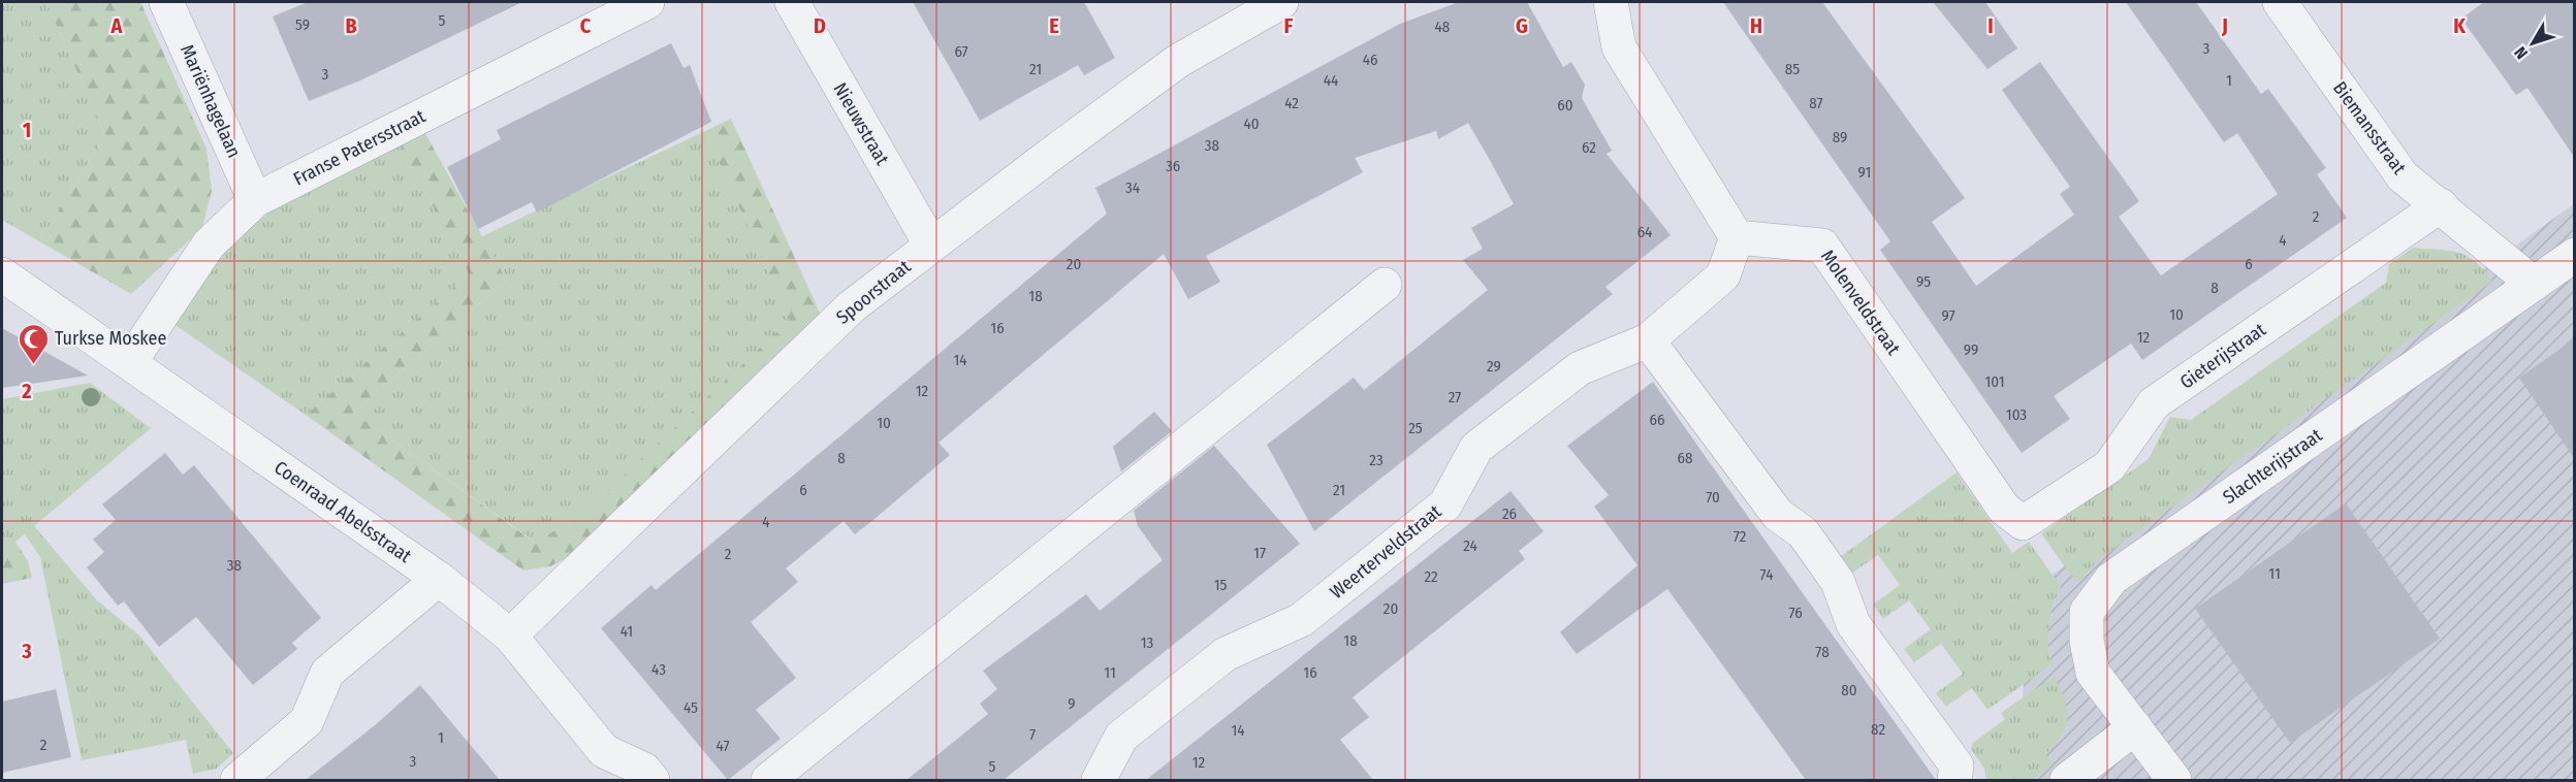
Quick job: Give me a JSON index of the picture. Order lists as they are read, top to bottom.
{
  "streets": {
    "street": [
      "Mariënhagelaan",
      "Nieuwstraat",
      "Biemansstraat",
      "Franse Patersstraat",
      "Spoorstraat",
      "Molenveldstraat",
      "Gieterijstraat",
      "Slachterijstraat",
      "Coenraad Abelsstraat",
      "Weerterveldstraat"
    ]
  },
  "crossings": [
    ["Mariënhagelaan", "Franse Patersstraat"],
    ["Nieuwstraat", "Spoorstraat"],
    ["Biemansstraat", "Gieterijstraat"],
    ["Biemansstraat", "Slachterijstraat"],
    ["Franse Patersstraat", "Coenraad Abelsstraat"],
    ["Spoorstraat", "Coenraad Abelsstraat"],
    ["Molenveldstraat", "Gieterijstraat"],
    ["Molenveldstraat", "Weerterveldstraat"]
  ],
  "places": {
    "mosque": ["Turkse Moskee"]
  },
  "house_numbers": [
    "5",
    "59",
    "48",
    "3",
    "67",
    "46",
    "21",
    "85",
    "3",
    "44",
    "1",
    "42",
    "87",
    "60",
    "40",
    "89",
    "38",
    "62",
    "36",
    "91",
    "34",
    "2",
    "64",
    "4",
    "20",
    "6",
    "95",
    "8",
    "18",
    "10",
    "97",
    "16",
    "12",
    "99",
    "14",
    "29",
    "101",
    "12",
    "27",
    "103",
    "66",
    "10",
    "25",
    "8",
    "68",
    "23",
    "6",
    "21",
    "70",
    "26",
    "4",
    "72",
    "24",
    "17",
    "2",
    "38",
    "11",
    "74",
    "22",
    "15",
    "20",
    "76",
    "41",
    "18",
    "13",
    "78",
    "43",
    "11",
    "16",
    "80",
    "9",
    "45",
    "82",
    "14",
    "7",
    "1",
    "2",
    "47",
    "3",
    "12",
    "5"
  ],
  "north": "bottom left",
  "grid": {
    "columns": [
      "A",
      "B",
      "C",
      "D",
      "E",
      "F",
      "G",
      "H",
      "I",
      "J",
      "K"
    ],
    "rows": ["1", "2", "3"]
  }
}
